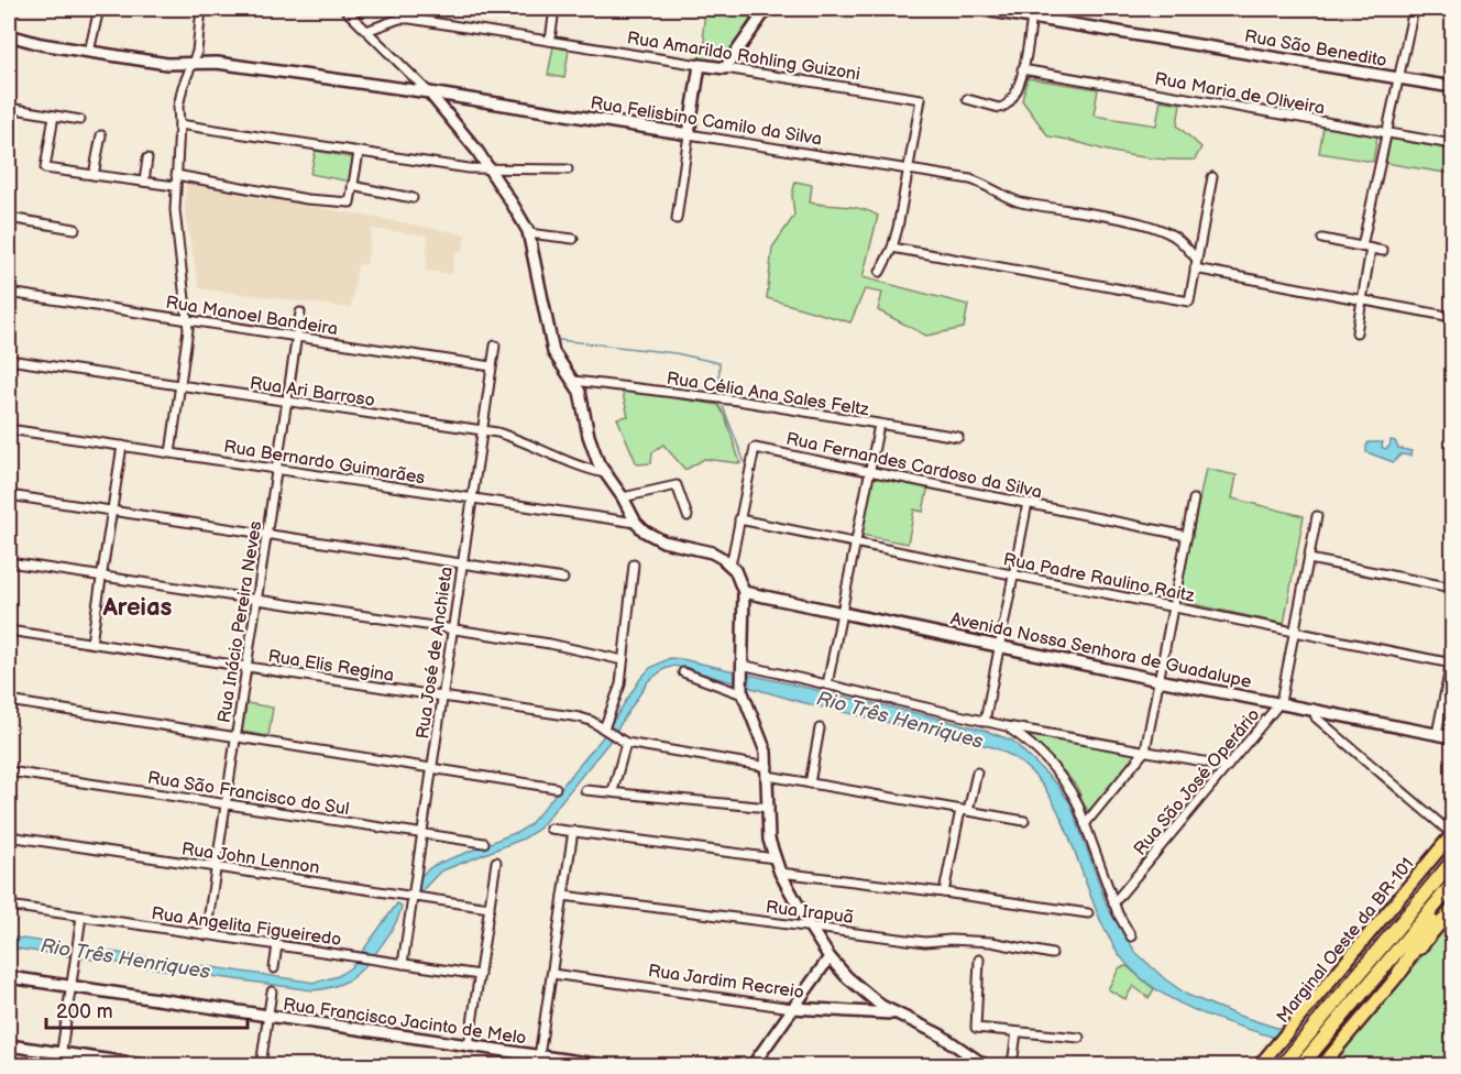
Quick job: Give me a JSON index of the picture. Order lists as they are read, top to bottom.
{
  "streets": {
    "main road": ["Marginal Oeste da BR-101"],
    "street": [
      "Rua São Benedito",
      "Rua Amarildo Rohling Guizoni",
      "Rua Maria de Oliveira",
      "Rua Felisbino Camilo da Silva",
      "Rua Manoel Bandeira",
      "Rua Ari Barroso",
      "Rua Célia Ana Sales Feltz",
      "Rua Bernardo Guimarães",
      "Rua Fernandes Cardoso da Silva",
      "Rua Padre Raulino Raitz",
      "Rua Inácio Pereira Neves",
      "Avenida Nossa Senhora de Guadalupe",
      "Rua José de Anchieta",
      "Rua Elis Regina",
      "Rua São José Operário",
      "Rua São Francisco do Sul",
      "Rua John Lennon",
      "Rua Irapuã",
      "Rua Angelita Figueiredo",
      "Rua Jardim Recreio",
      "Rua Francisco Jacinto de Melo"
    ]
  },
  "crossings": [
    ["Rua Amarildo Rohling Guizoni", "Rua Felisbino Camilo da Silva"],
    ["Rua Manoel Bandeira", "Rua Inácio Pereira Neves"],
    ["Rua Manoel Bandeira", "Rua José de Anchieta"],
    ["Rua Ari Barroso", "Rua Inácio Pereira Neves"],
    ["Rua Ari Barroso", "Rua José de Anchieta"],
    ["Rua Bernardo Guimarães", "Rua Inácio Pereira Neves"],
    ["Rua Bernardo Guimarães", "Rua José de Anchieta"],
    ["Rua Fernandes Cardoso da Silva", "Rua Padre Raulino Raitz"],
    ["Rua Padre Raulino Raitz", "Rua São José Operário"],
    ["Rua Inácio Pereira Neves", "Rua Elis Regina"],
    ["Rua Inácio Pereira Neves", "Rua São Francisco do Sul"],
    ["Rua Inácio Pereira Neves", "Rua John Lennon"],
    ["Rua Inácio Pereira Neves", "Rua Angelita Figueiredo"],
    ["Avenida Nossa Senhora de Guadalupe", "Rua São José Operário"],
    ["Rua José de Anchieta", "Rua Elis Regina"],
    ["Rua José de Anchieta", "Rua São Francisco do Sul"],
    ["Rua José de Anchieta", "Rua John Lennon"],
    ["Rua José de Anchieta", "Rua Angelita Figueiredo"]
  ],
  "districts": ["Areias"],
  "water": ["Rio Três Henriques"],
  "scale_bar": "200 m"
}
